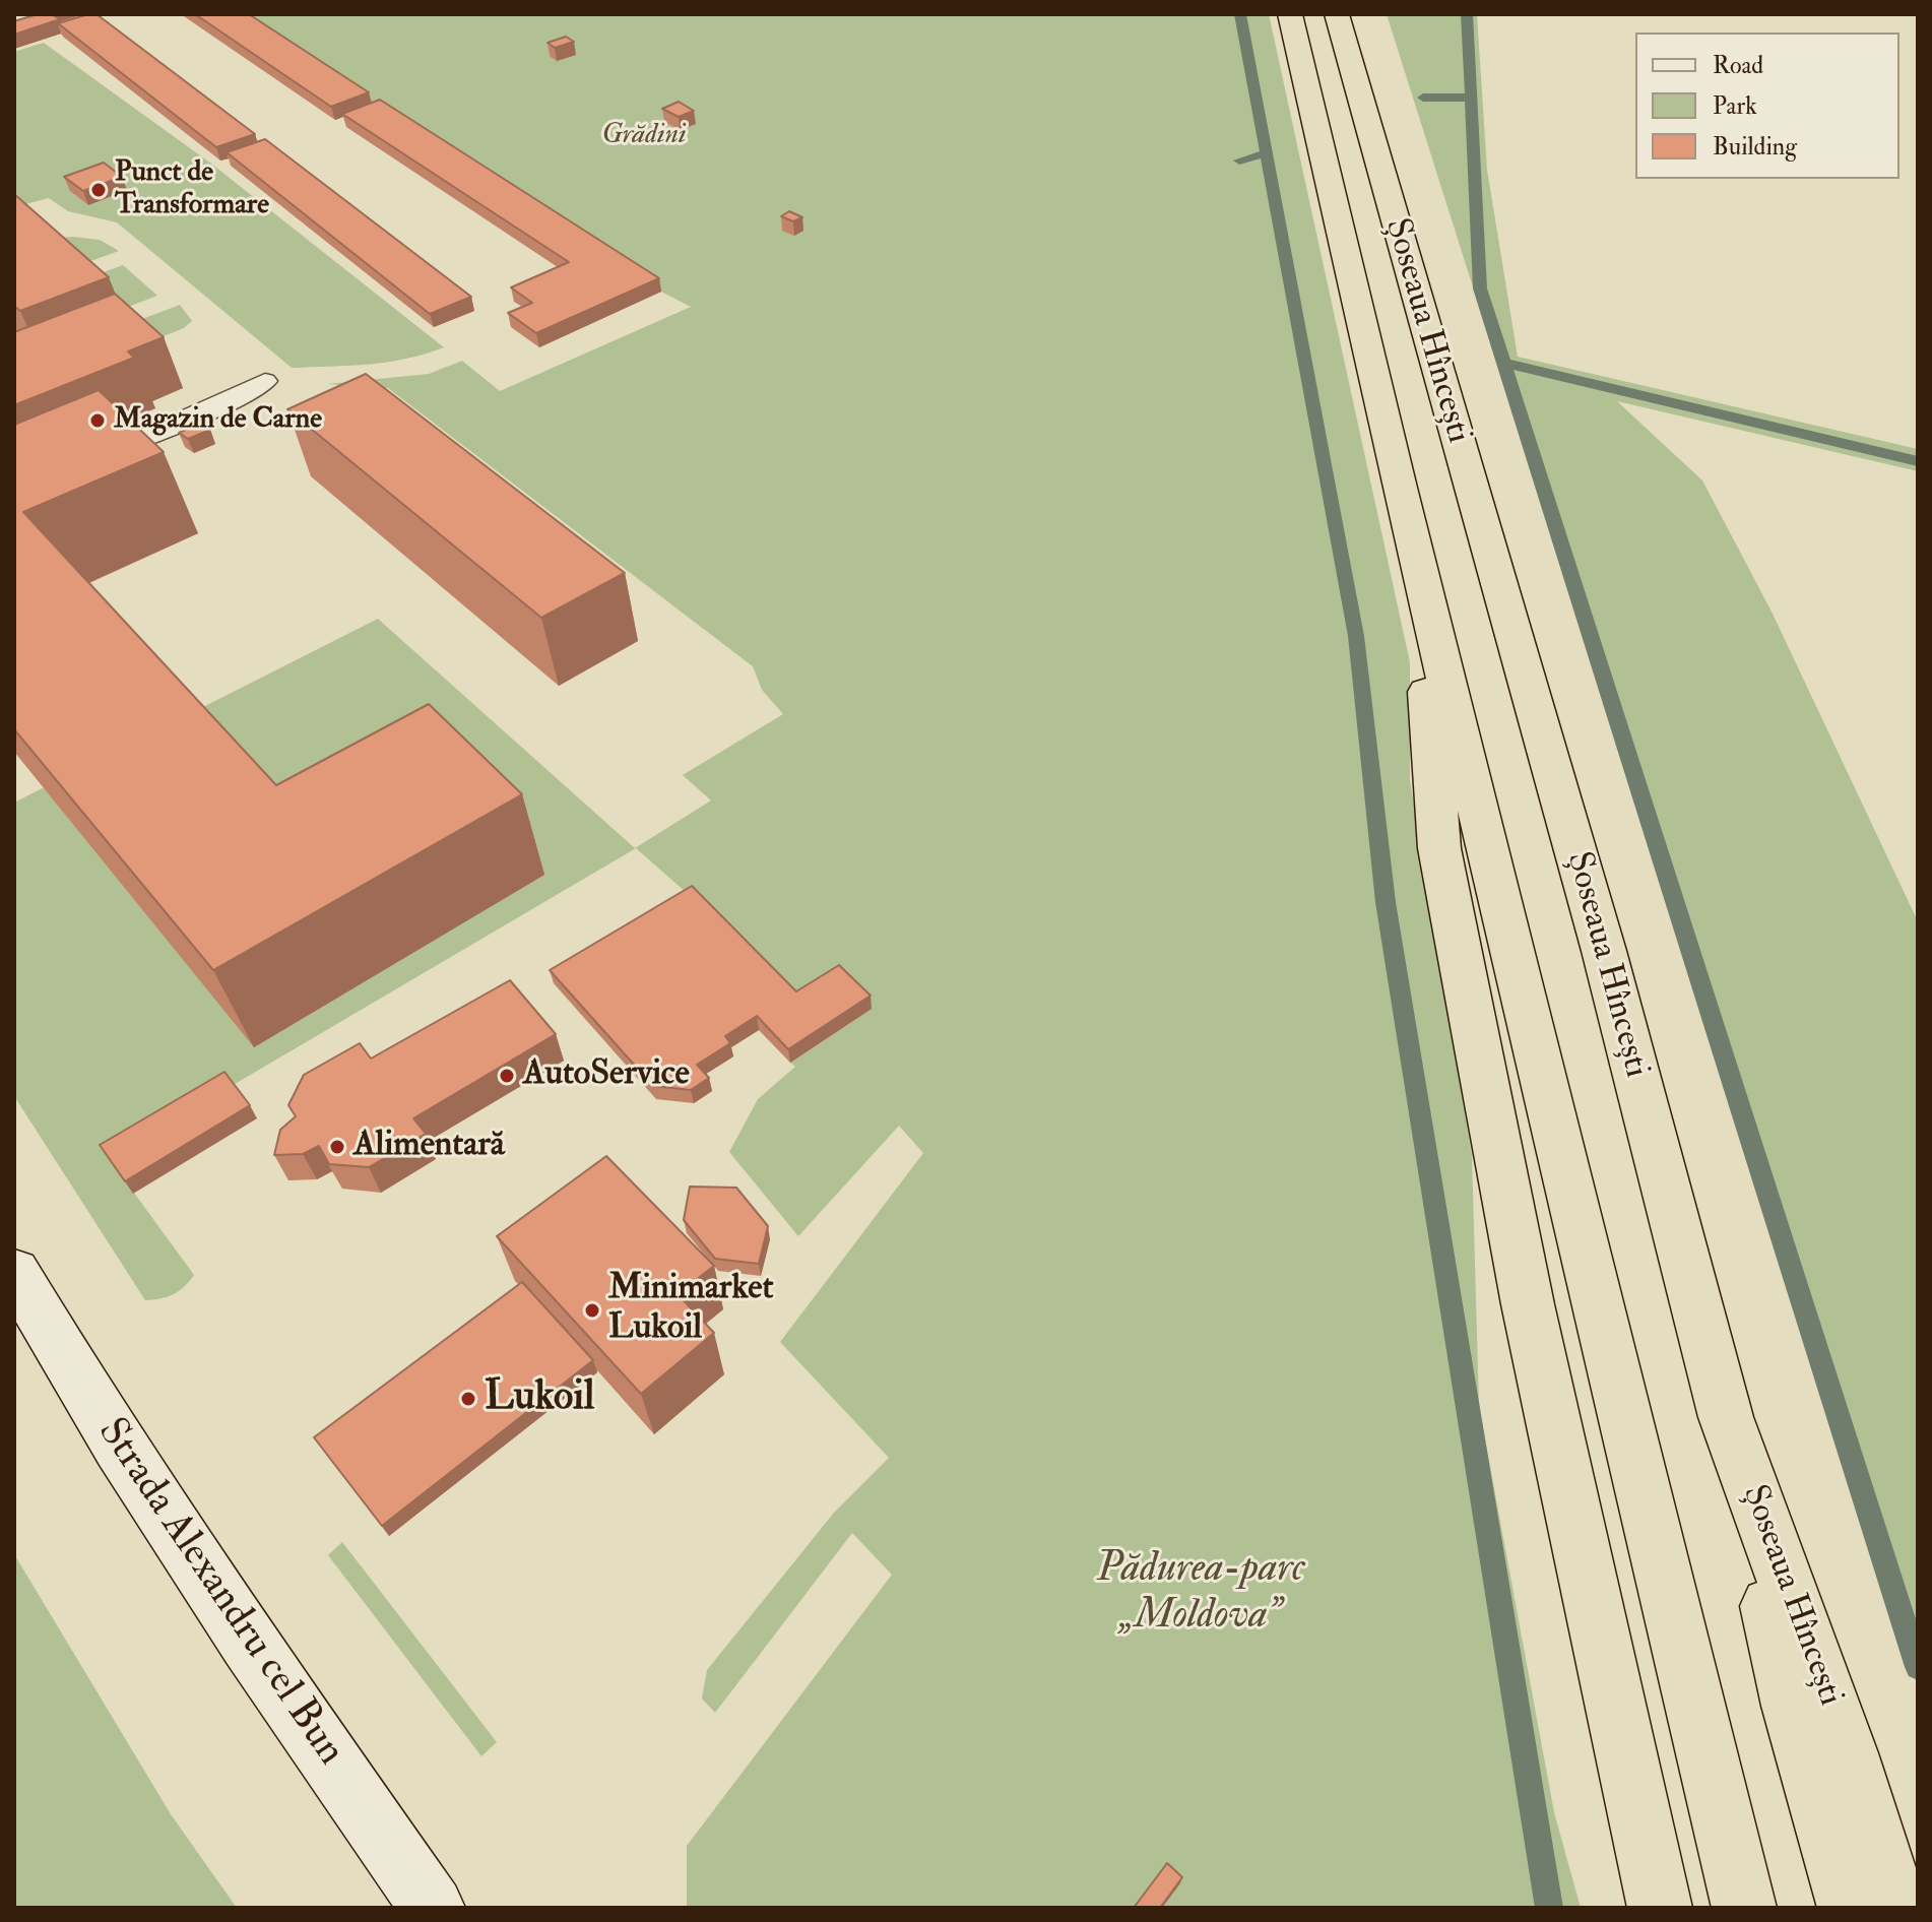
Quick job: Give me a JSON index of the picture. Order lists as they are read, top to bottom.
{
  "streets": {
    "highway": ["Șoseaua Hîncești"],
    "main road": ["Strada Alexandru cel Bun"]
  },
  "parks": ["Grădini", "Pădurea-parc „Moldova”"],
  "places": [
    "Punct de Transformare",
    "Magazin de Carne",
    "AutoService",
    "Alimentară",
    "Minimarket Lukoil",
    "Lukoil"
  ],
  "legend": ["Road", "Park", "Building"]
}
